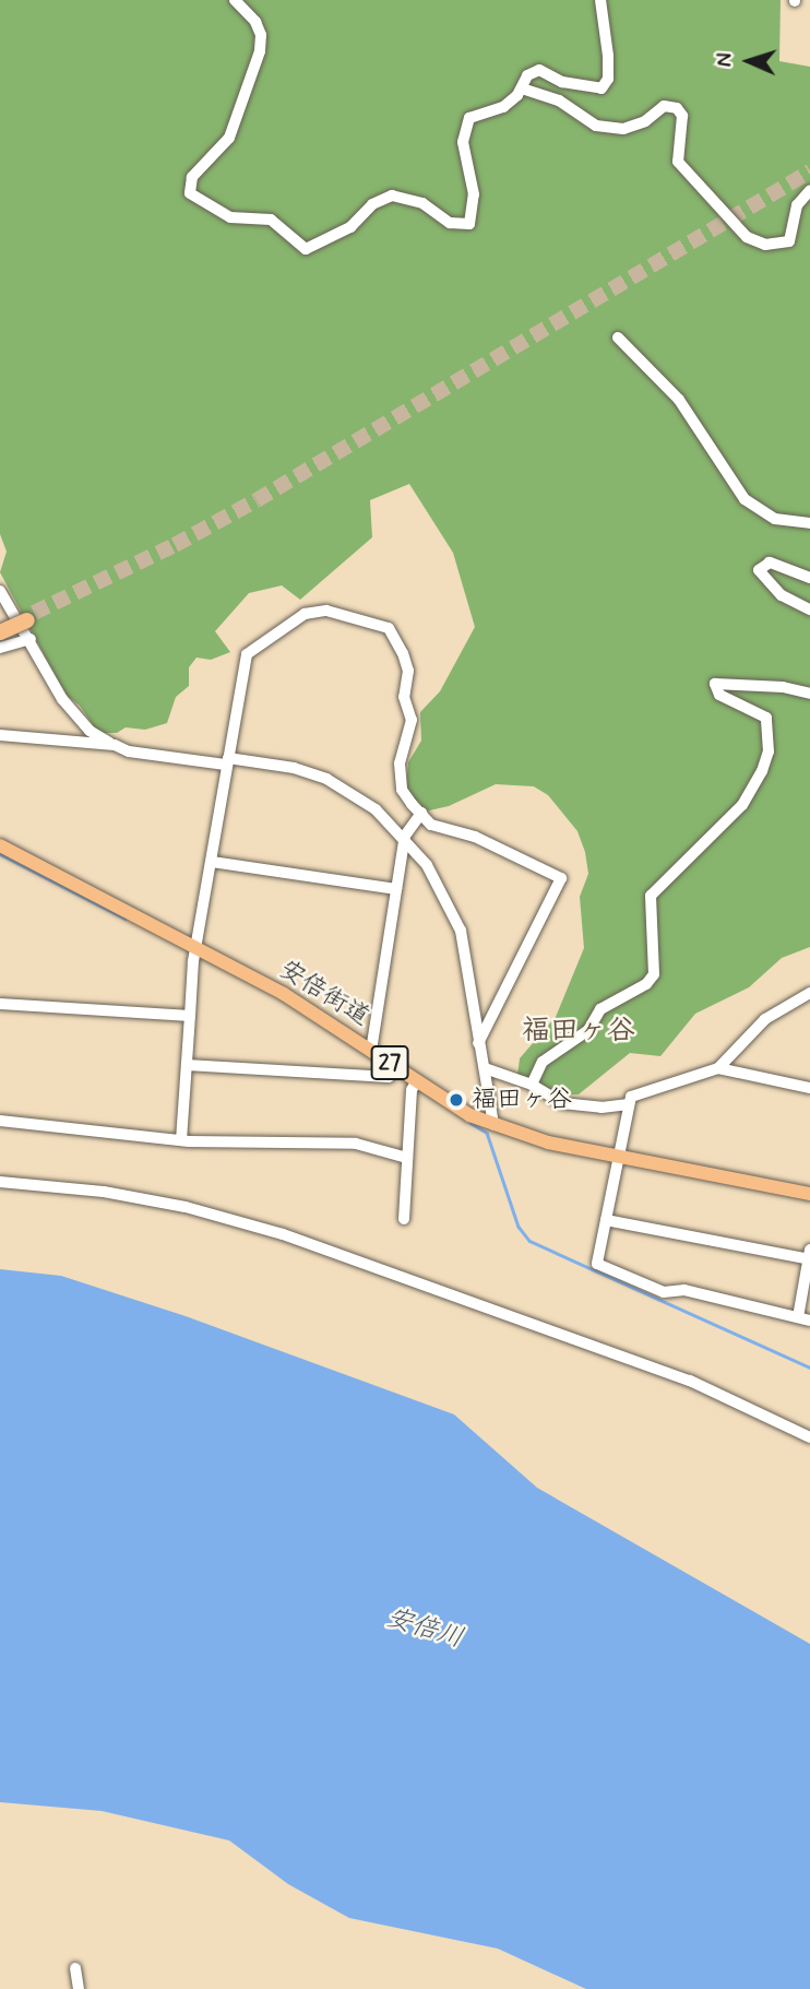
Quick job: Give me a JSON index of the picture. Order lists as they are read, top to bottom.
{
  "streets": {
    "main road": ["安倍街道", "27"]
  },
  "districts": ["福田ヶ谷"],
  "water": ["安倍川"],
  "places": ["福田ヶ谷"],
  "north": "left"
}
